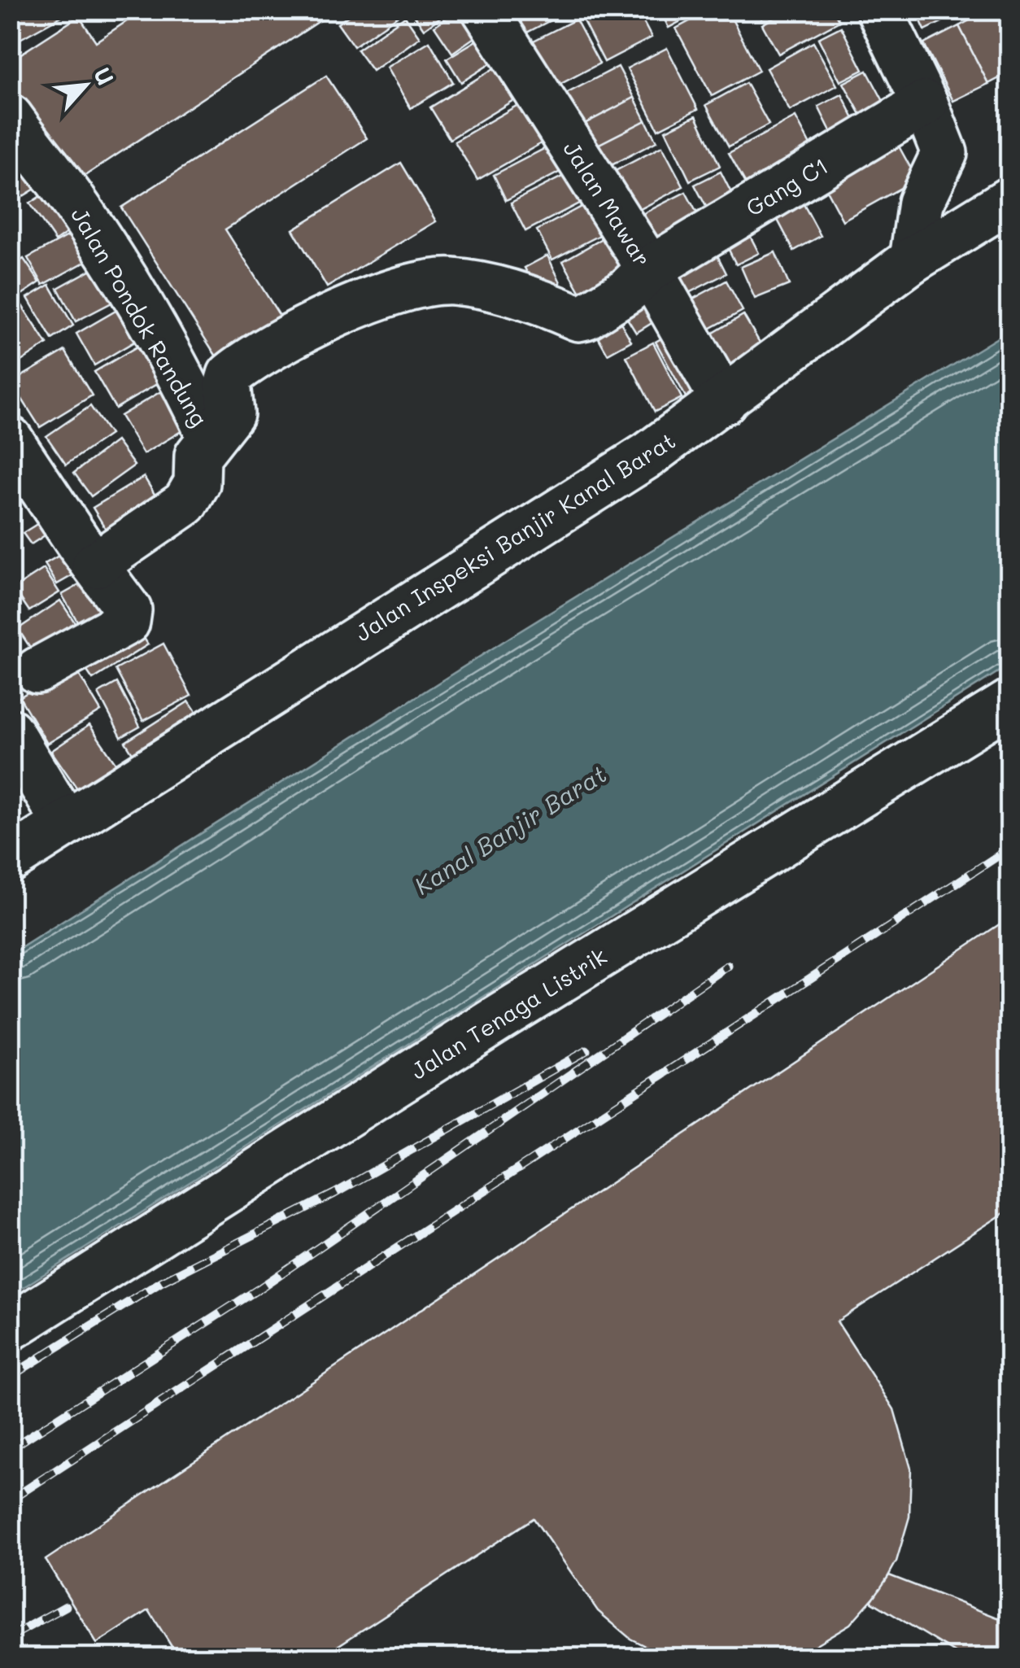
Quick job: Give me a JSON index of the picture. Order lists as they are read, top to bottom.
{
  "streets": {
    "street": [
      "Gang C1",
      "Jalan Mawar",
      "Jalan Pondok Randung",
      "Jalan Inspeksi Banjir Kanal Barat",
      "Jalan Tenaga Listrik"
    ]
  },
  "crossings": [
    ["Gang C1", "Jalan Mawar"],
    ["Gang C1", "Jalan Pondok Randung"],
    ["Jalan Mawar", "Jalan Inspeksi Banjir Kanal Barat"]
  ],
  "water": ["Kanal Banjir Barat"],
  "north": "top right"
}
